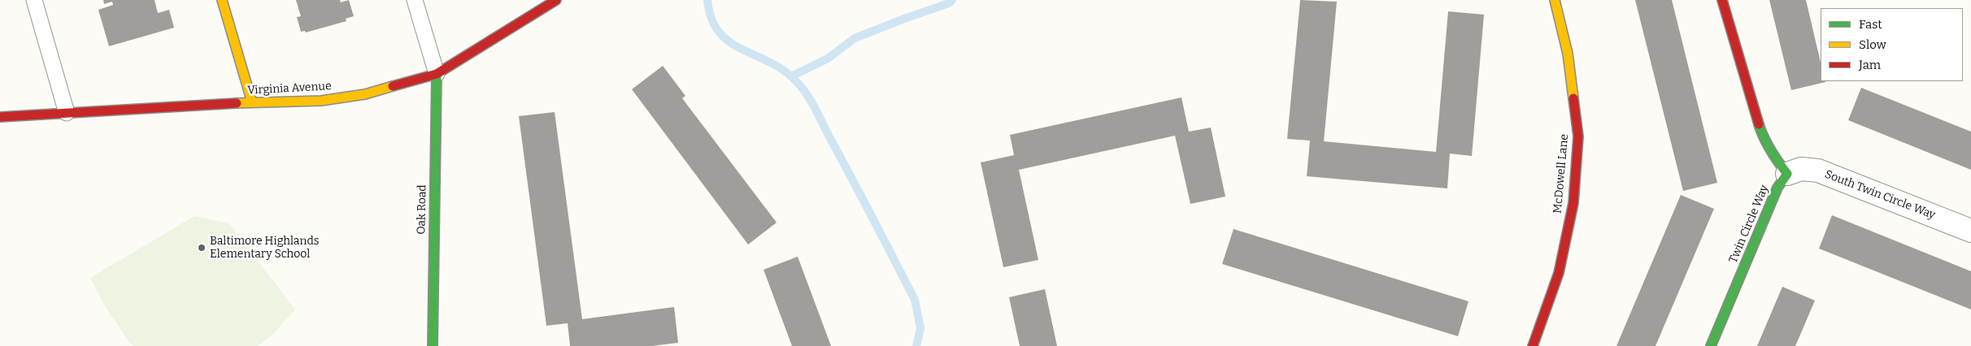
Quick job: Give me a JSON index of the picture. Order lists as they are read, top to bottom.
{
  "streets": {
    "street": [
      "Virginia Avenue",
      "McDowell Lane",
      "South Twin Circle Way",
      "Oak Road",
      "Twin Circle Way"
    ]
  },
  "crossings": [
    ["Virginia Avenue", "Oak Road"],
    ["South Twin Circle Way", "Twin Circle Way"]
  ],
  "places": ["Baltimore Highlands Elementary School"],
  "legend": ["Fast", "Slow", "Jam"]
}
